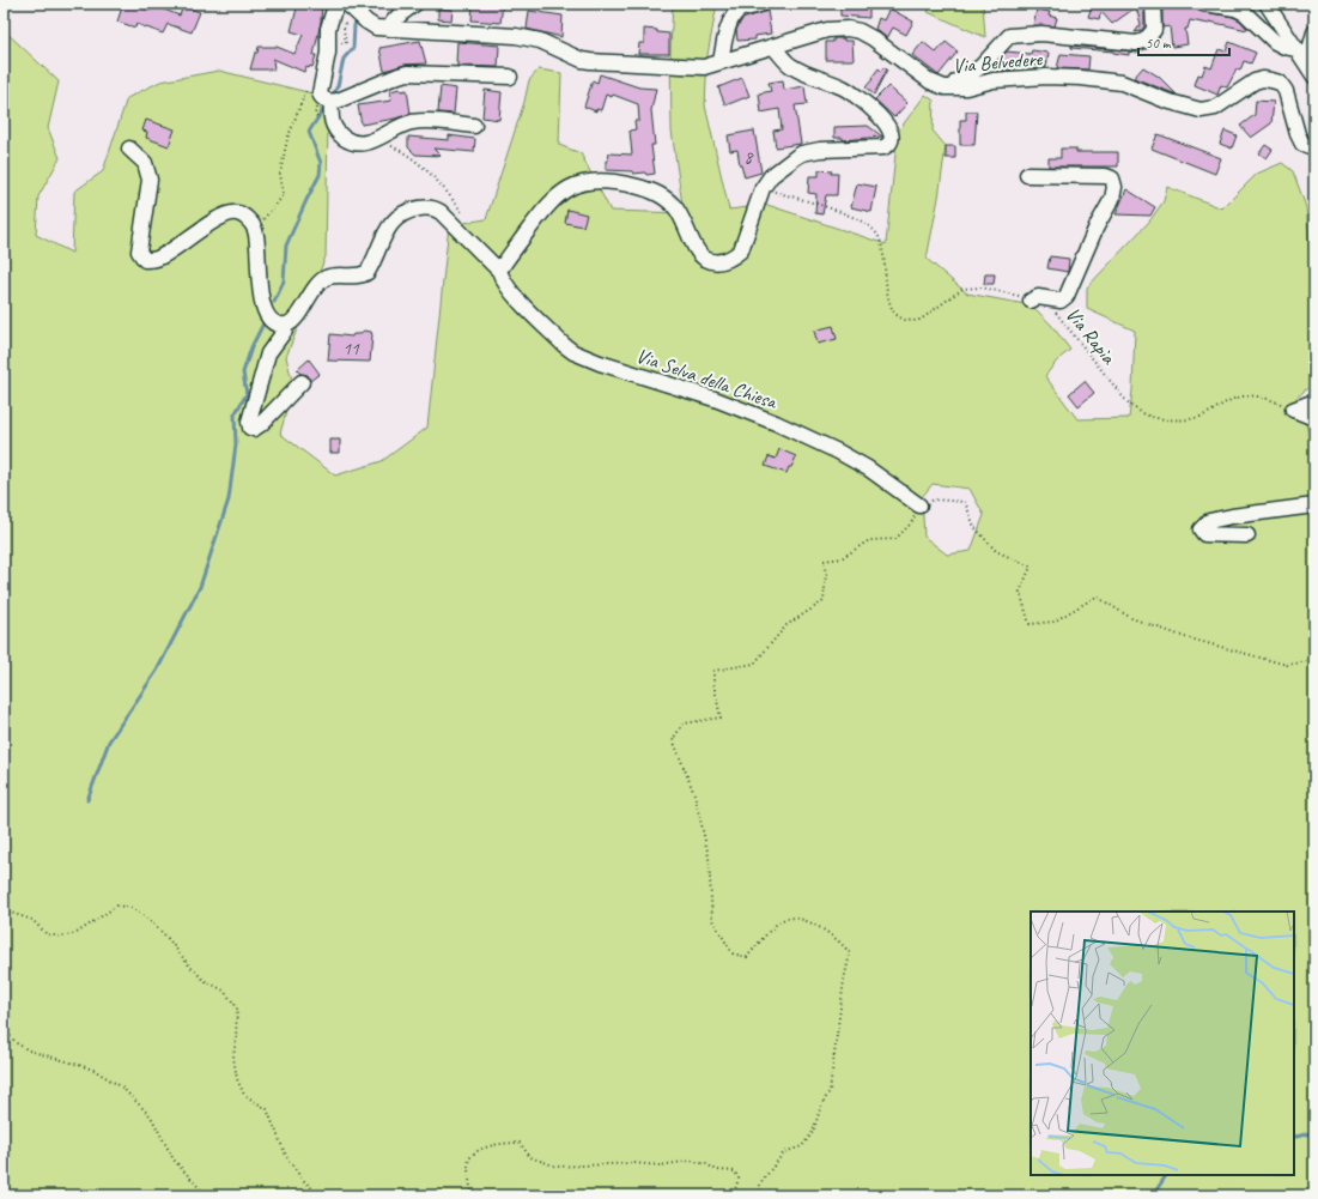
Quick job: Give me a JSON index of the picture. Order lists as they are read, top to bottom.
{
  "streets": {
    "street": ["Via Belvedere", "Via Selva della Chiesa"],
    "path": ["Via Rapìa"]
  },
  "house_numbers": ["8", "11"],
  "scale_bar": "50 m"
}
